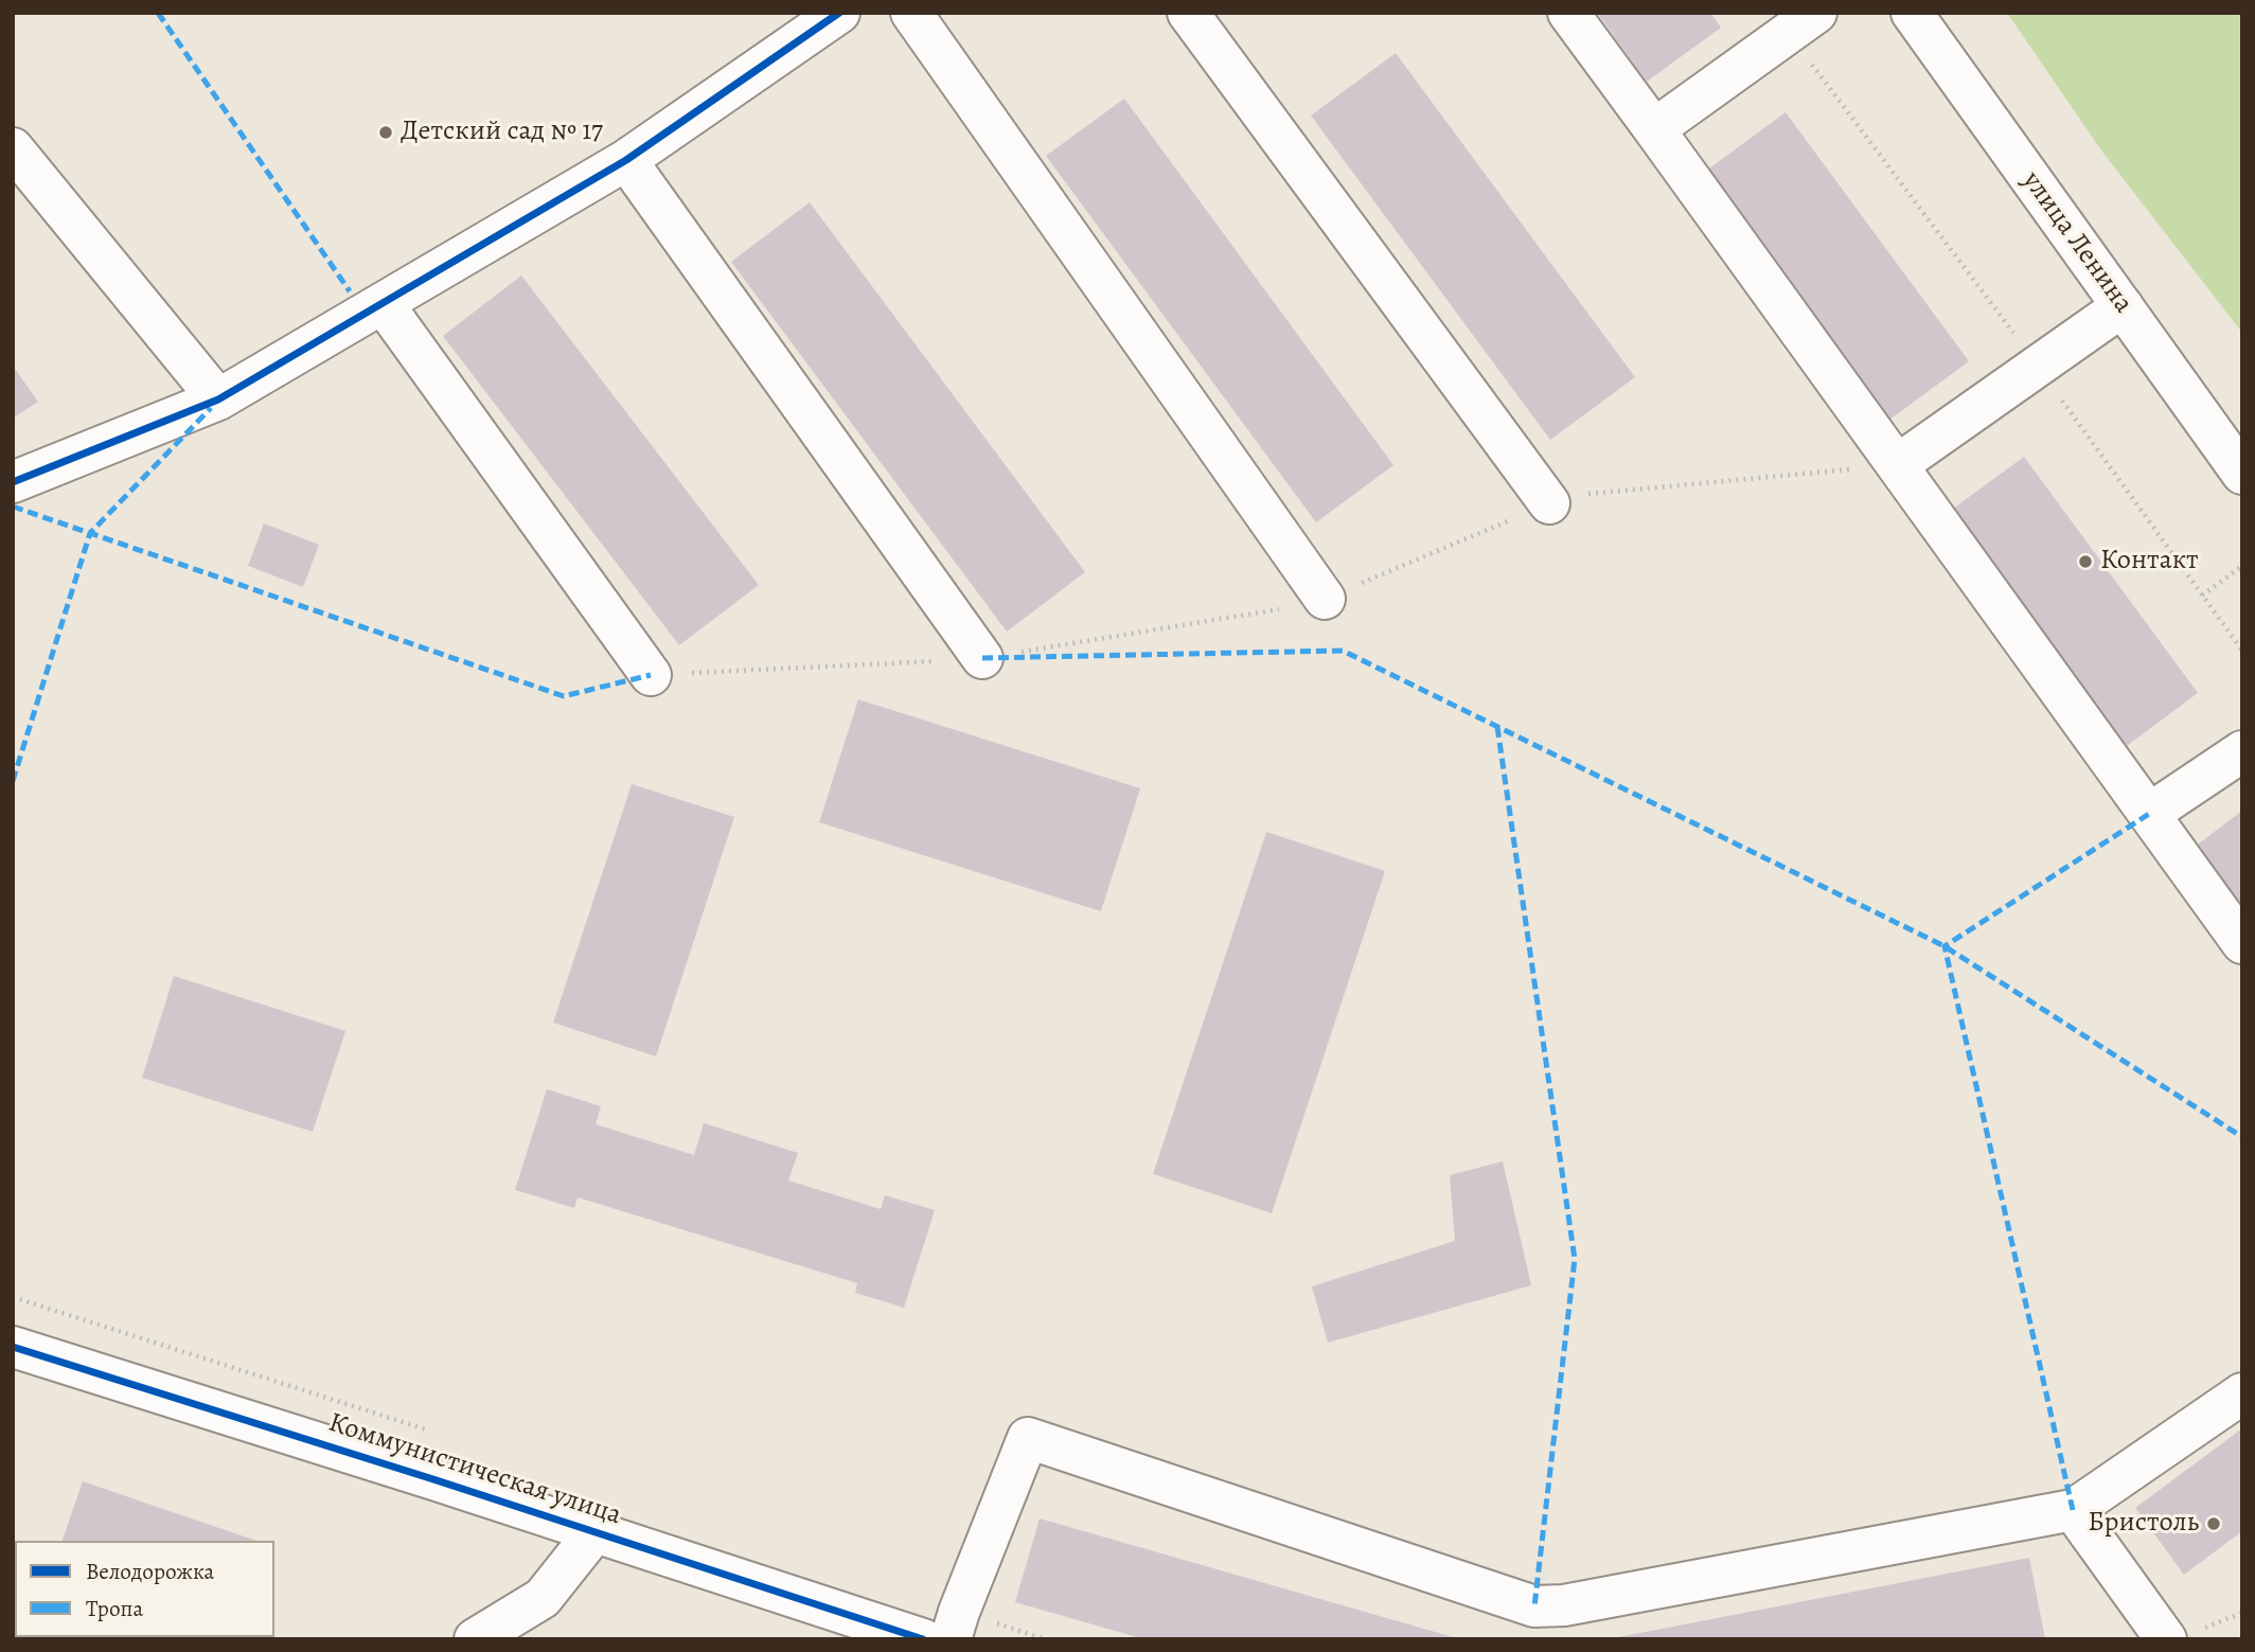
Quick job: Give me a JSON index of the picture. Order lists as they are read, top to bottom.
{
  "streets": {
    "main road": ["улица Ленина", "Коммунистическая улица"]
  },
  "places": ["Детский сад № 17", "Контакт", "Бристоль"],
  "legend": ["Велодорожка", "Тропа"]
}
